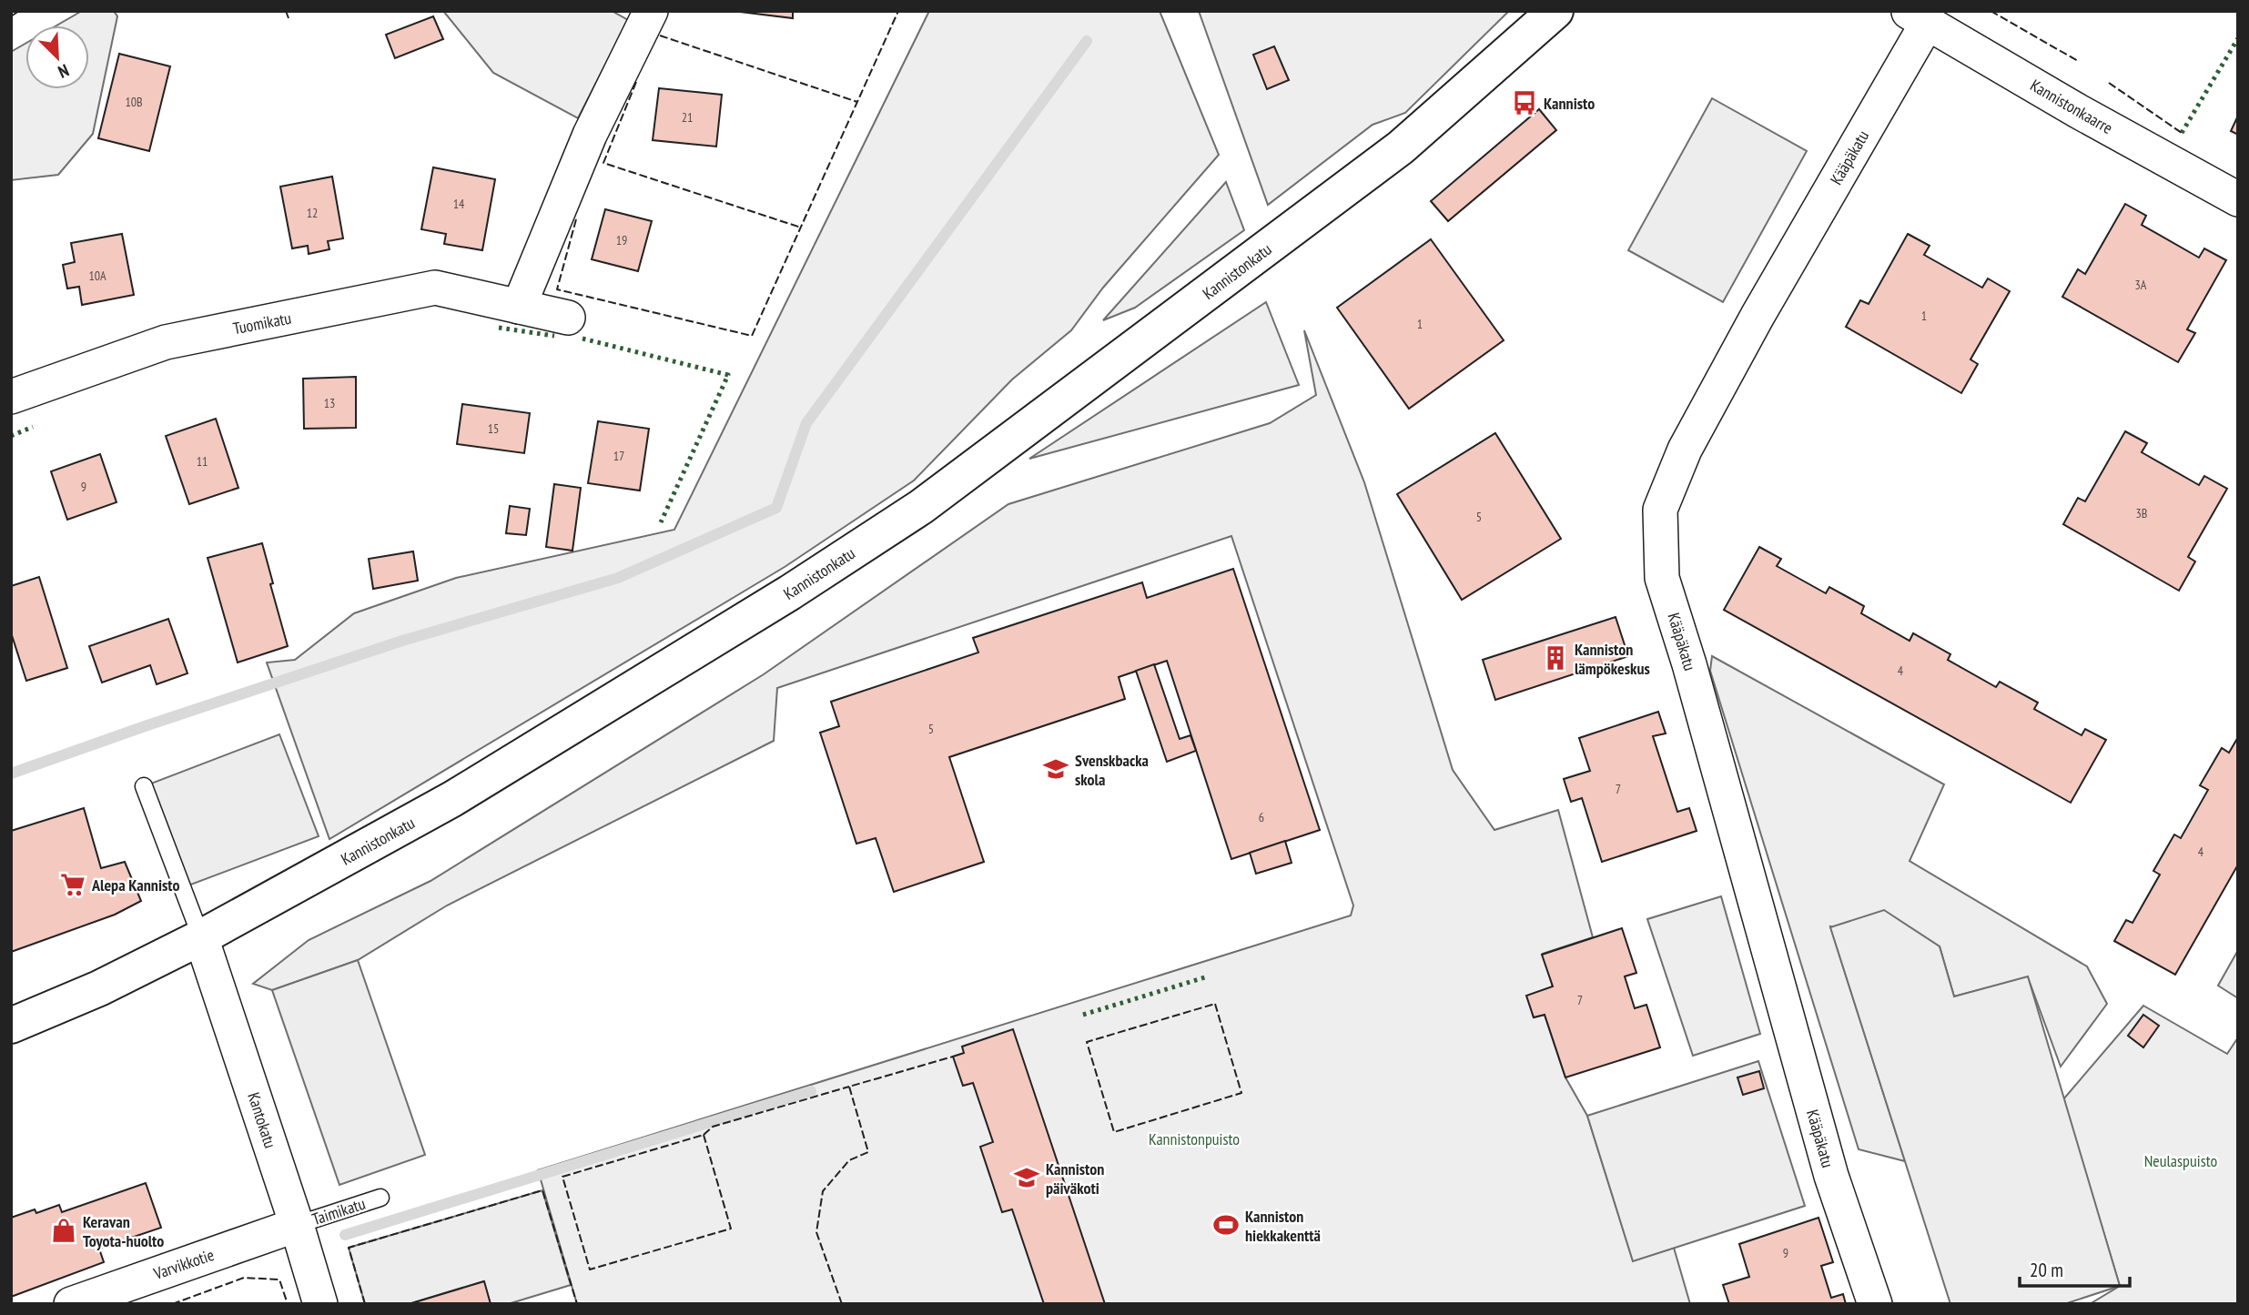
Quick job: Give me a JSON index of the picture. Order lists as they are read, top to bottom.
{
  "streets": {
    "street": [
      "Kannistonkaarre",
      "Kääpäkatu",
      "Kannistonkatu",
      "Tuomikatu",
      "Kantokatu",
      "Varvikkotie"
    ],
    "lane": ["Taimikatu"]
  },
  "crossings": [
    ["Kannistonkaarre", "Kääpäkatu"],
    ["Kannistonkatu", "Kantokatu"],
    ["Kantokatu", "Taimikatu"],
    ["Kantokatu", "Varvikkotie"],
    ["Taimikatu", "Varvikkotie"]
  ],
  "parks": ["Kannistonpuisto", "Neulaspuisto"],
  "places": {
    "bus stop": ["Kannisto"],
    "building": ["Kanniston lämpökeskus"],
    "school or university": ["Svenskbacka skola", "Kanniston päiväkoti"],
    "supermarket": ["Alepa Kannisto"],
    "sports": ["Kanniston hiekkakenttä"],
    "shop": ["Keravan Toyota-huolto"]
  },
  "house_numbers": [
    "10B",
    "21",
    "14",
    "12",
    "19",
    "10A",
    "3A",
    "1",
    "1",
    "13",
    "15",
    "17",
    "11",
    "9",
    "3B",
    "5",
    "4",
    "5",
    "7",
    "6",
    "4",
    "7",
    "9"
  ],
  "scale_bar": "20 m",
  "north": "bottom right"
}
